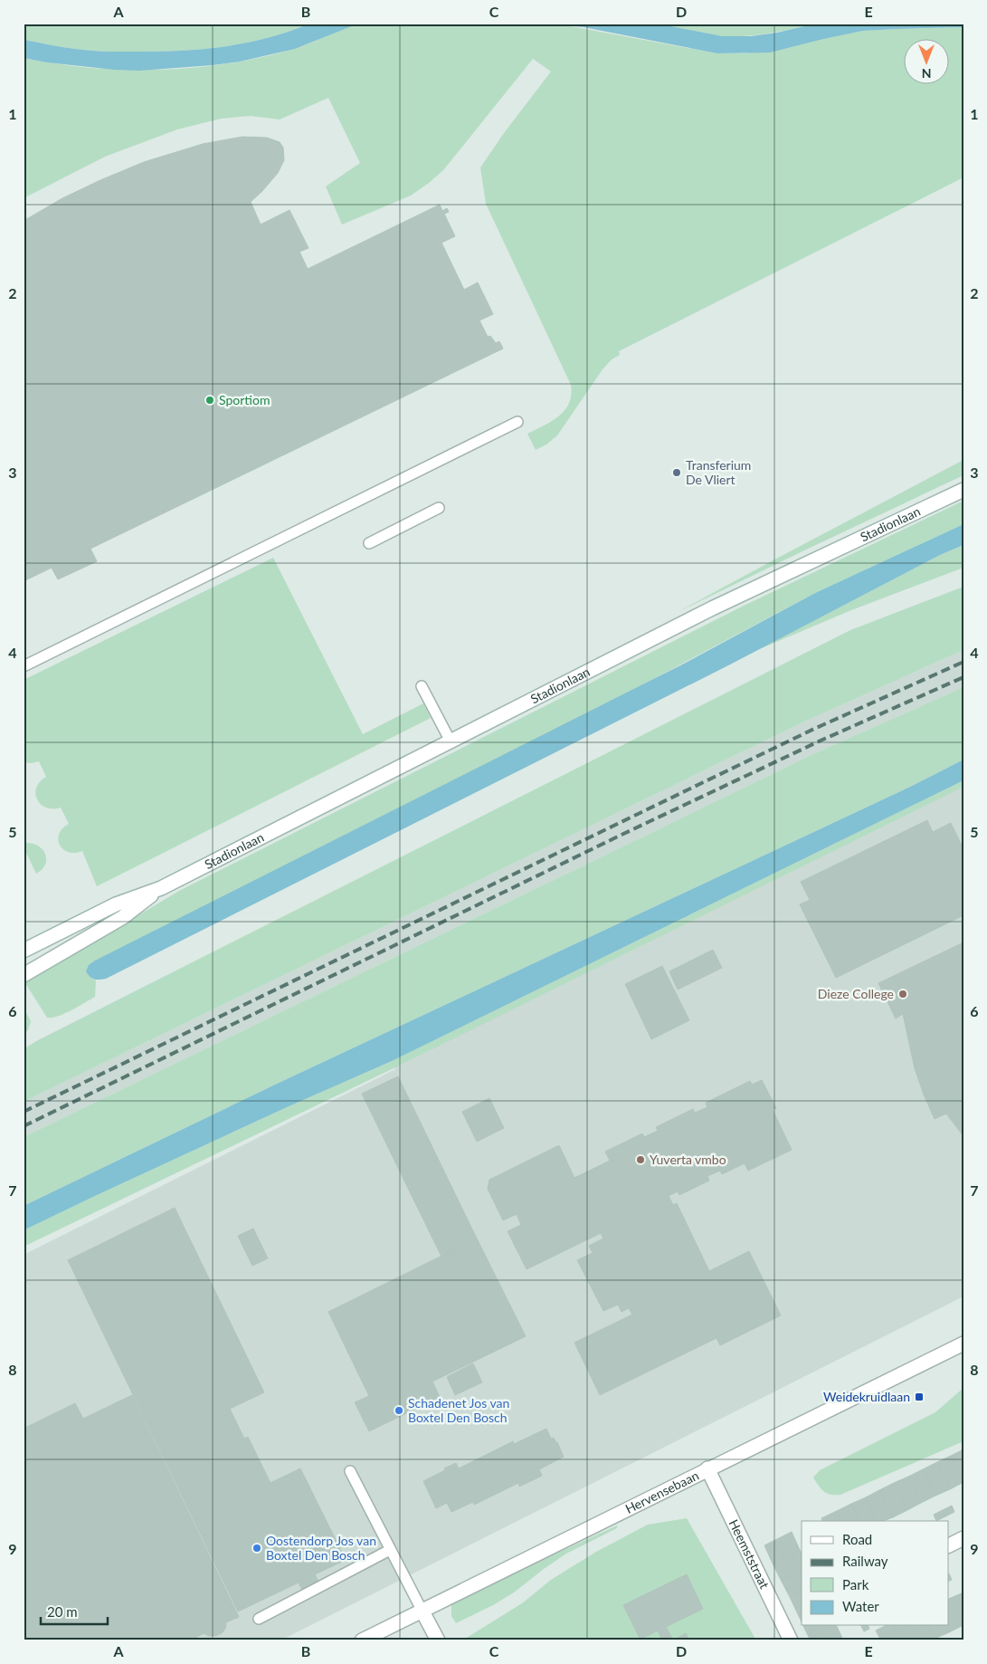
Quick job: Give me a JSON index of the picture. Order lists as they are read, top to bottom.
{
  "streets": {
    "main road": ["Stadionlaan", "Hervensebaan", "Heemststraat"]
  },
  "crossings": [
    ["Hervensebaan", "Heemststraat"]
  ],
  "places": {
    "other": [
      "Sportiom",
      "Transferium De Vliert",
      "Dieze College",
      "Yuverta vmbo",
      "Schadenet Jos van Boxtel Den Bosch",
      "Oostendorp Jos van Boxtel Den Bosch"
    ],
    "transit": ["Weidekruidlaan"]
  },
  "legend": [
    "Road",
    "Railway",
    "Park",
    "Water"
  ],
  "scale_bar": "20 m",
  "north": "bottom",
  "grid": {
    "columns": [
      "A",
      "B",
      "C",
      "D",
      "E"
    ],
    "rows": [
      "1",
      "2",
      "3",
      "4",
      "5",
      "6",
      "7",
      "8",
      "9"
    ]
  }
}
